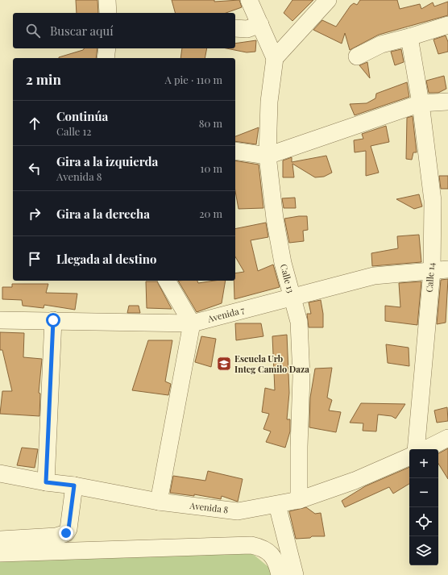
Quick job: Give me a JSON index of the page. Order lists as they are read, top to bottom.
{
  "streets": {
    "street": [
      "Calle 14",
      "Calle 13",
      "Avenida 7",
      "Avenida 8"
    ]
  },
  "crossings": [
    ["Calle 14", "Avenida 7"],
    ["Calle 13", "Avenida 7"],
    ["Calle 13", "Avenida 8"]
  ],
  "places": {
    "school or university": ["Escuela Urb Integ Camilo Daza"]
  },
  "page": {
    "search": "Buscar aquí",
    "heading": ["2 min", "A pie · 110 m"],
    "list": [
      ["Continúa", "Calle 12", "80 m"],
      ["Gira a la izquierda", "Avenida 8", "10 m"],
      ["Gira a la derecha", "20 m"],
      "Llegada al destino"
    ],
    "map_buttons": ["+", "−"]
  }
}
